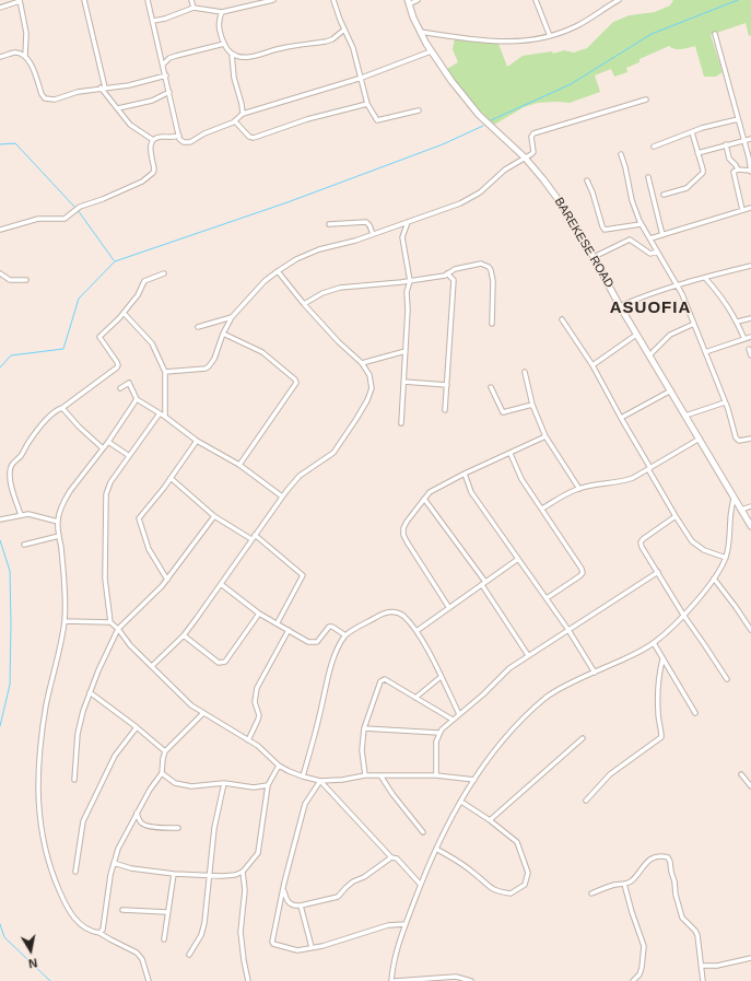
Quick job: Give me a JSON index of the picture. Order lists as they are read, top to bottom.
{
  "streets": {
    "main road": ["BAREKESE ROAD"]
  },
  "districts": ["ASUOFIA"],
  "north": "bottom"
}
